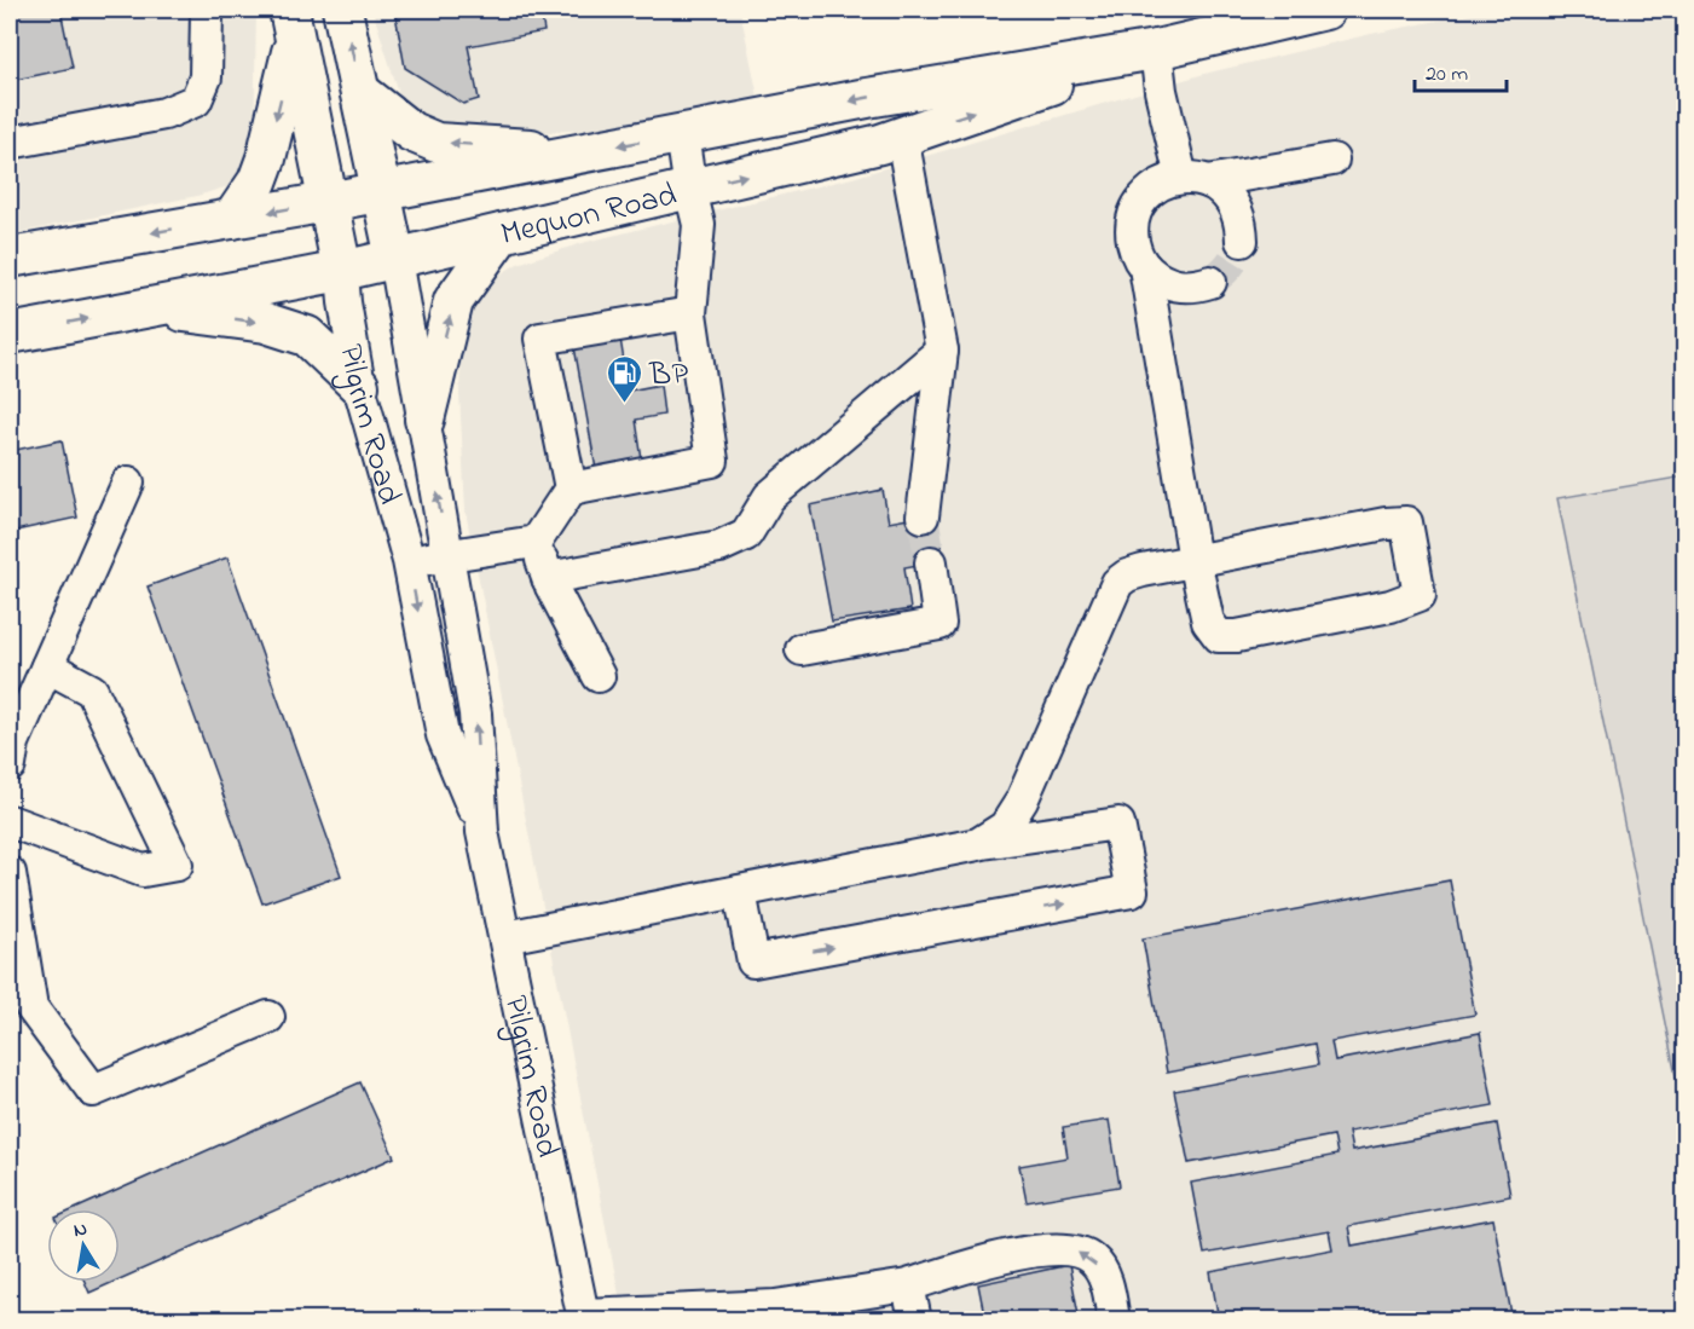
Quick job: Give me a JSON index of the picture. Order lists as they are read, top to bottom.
{
  "streets": {
    "main road": ["Mequon Road", "Pilgrim Road"]
  },
  "crossings": [
    ["Mequon Road", "Pilgrim Road"]
  ],
  "places": {
    "fuel station": ["BP"]
  },
  "scale_bar": "20 m",
  "north": "top"
}
